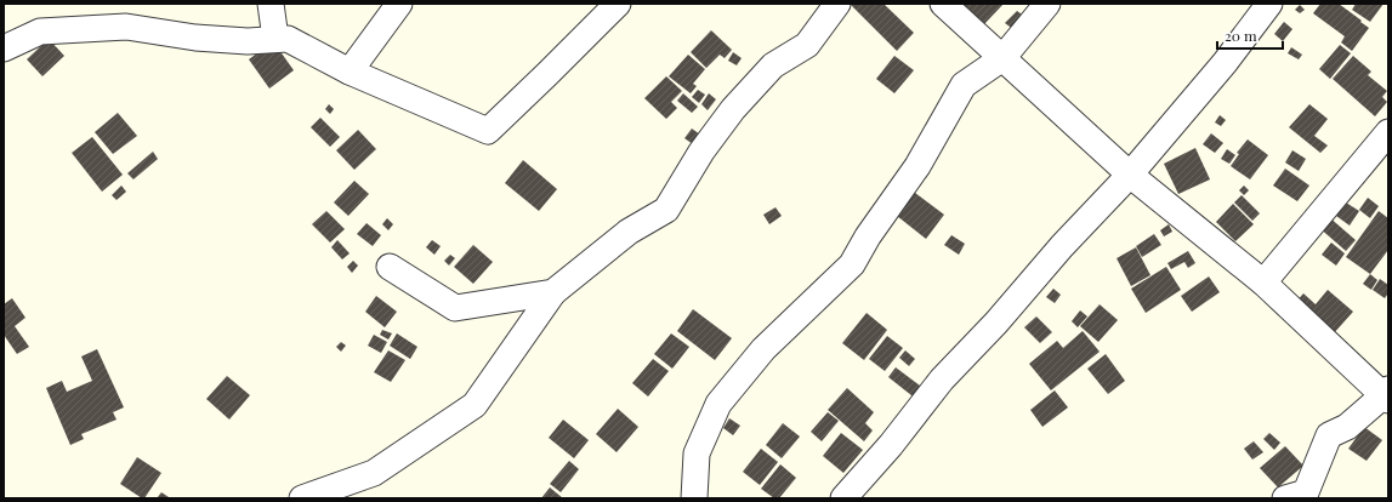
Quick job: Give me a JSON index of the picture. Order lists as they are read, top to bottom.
{
  "scale_bar": "20 m"
}
